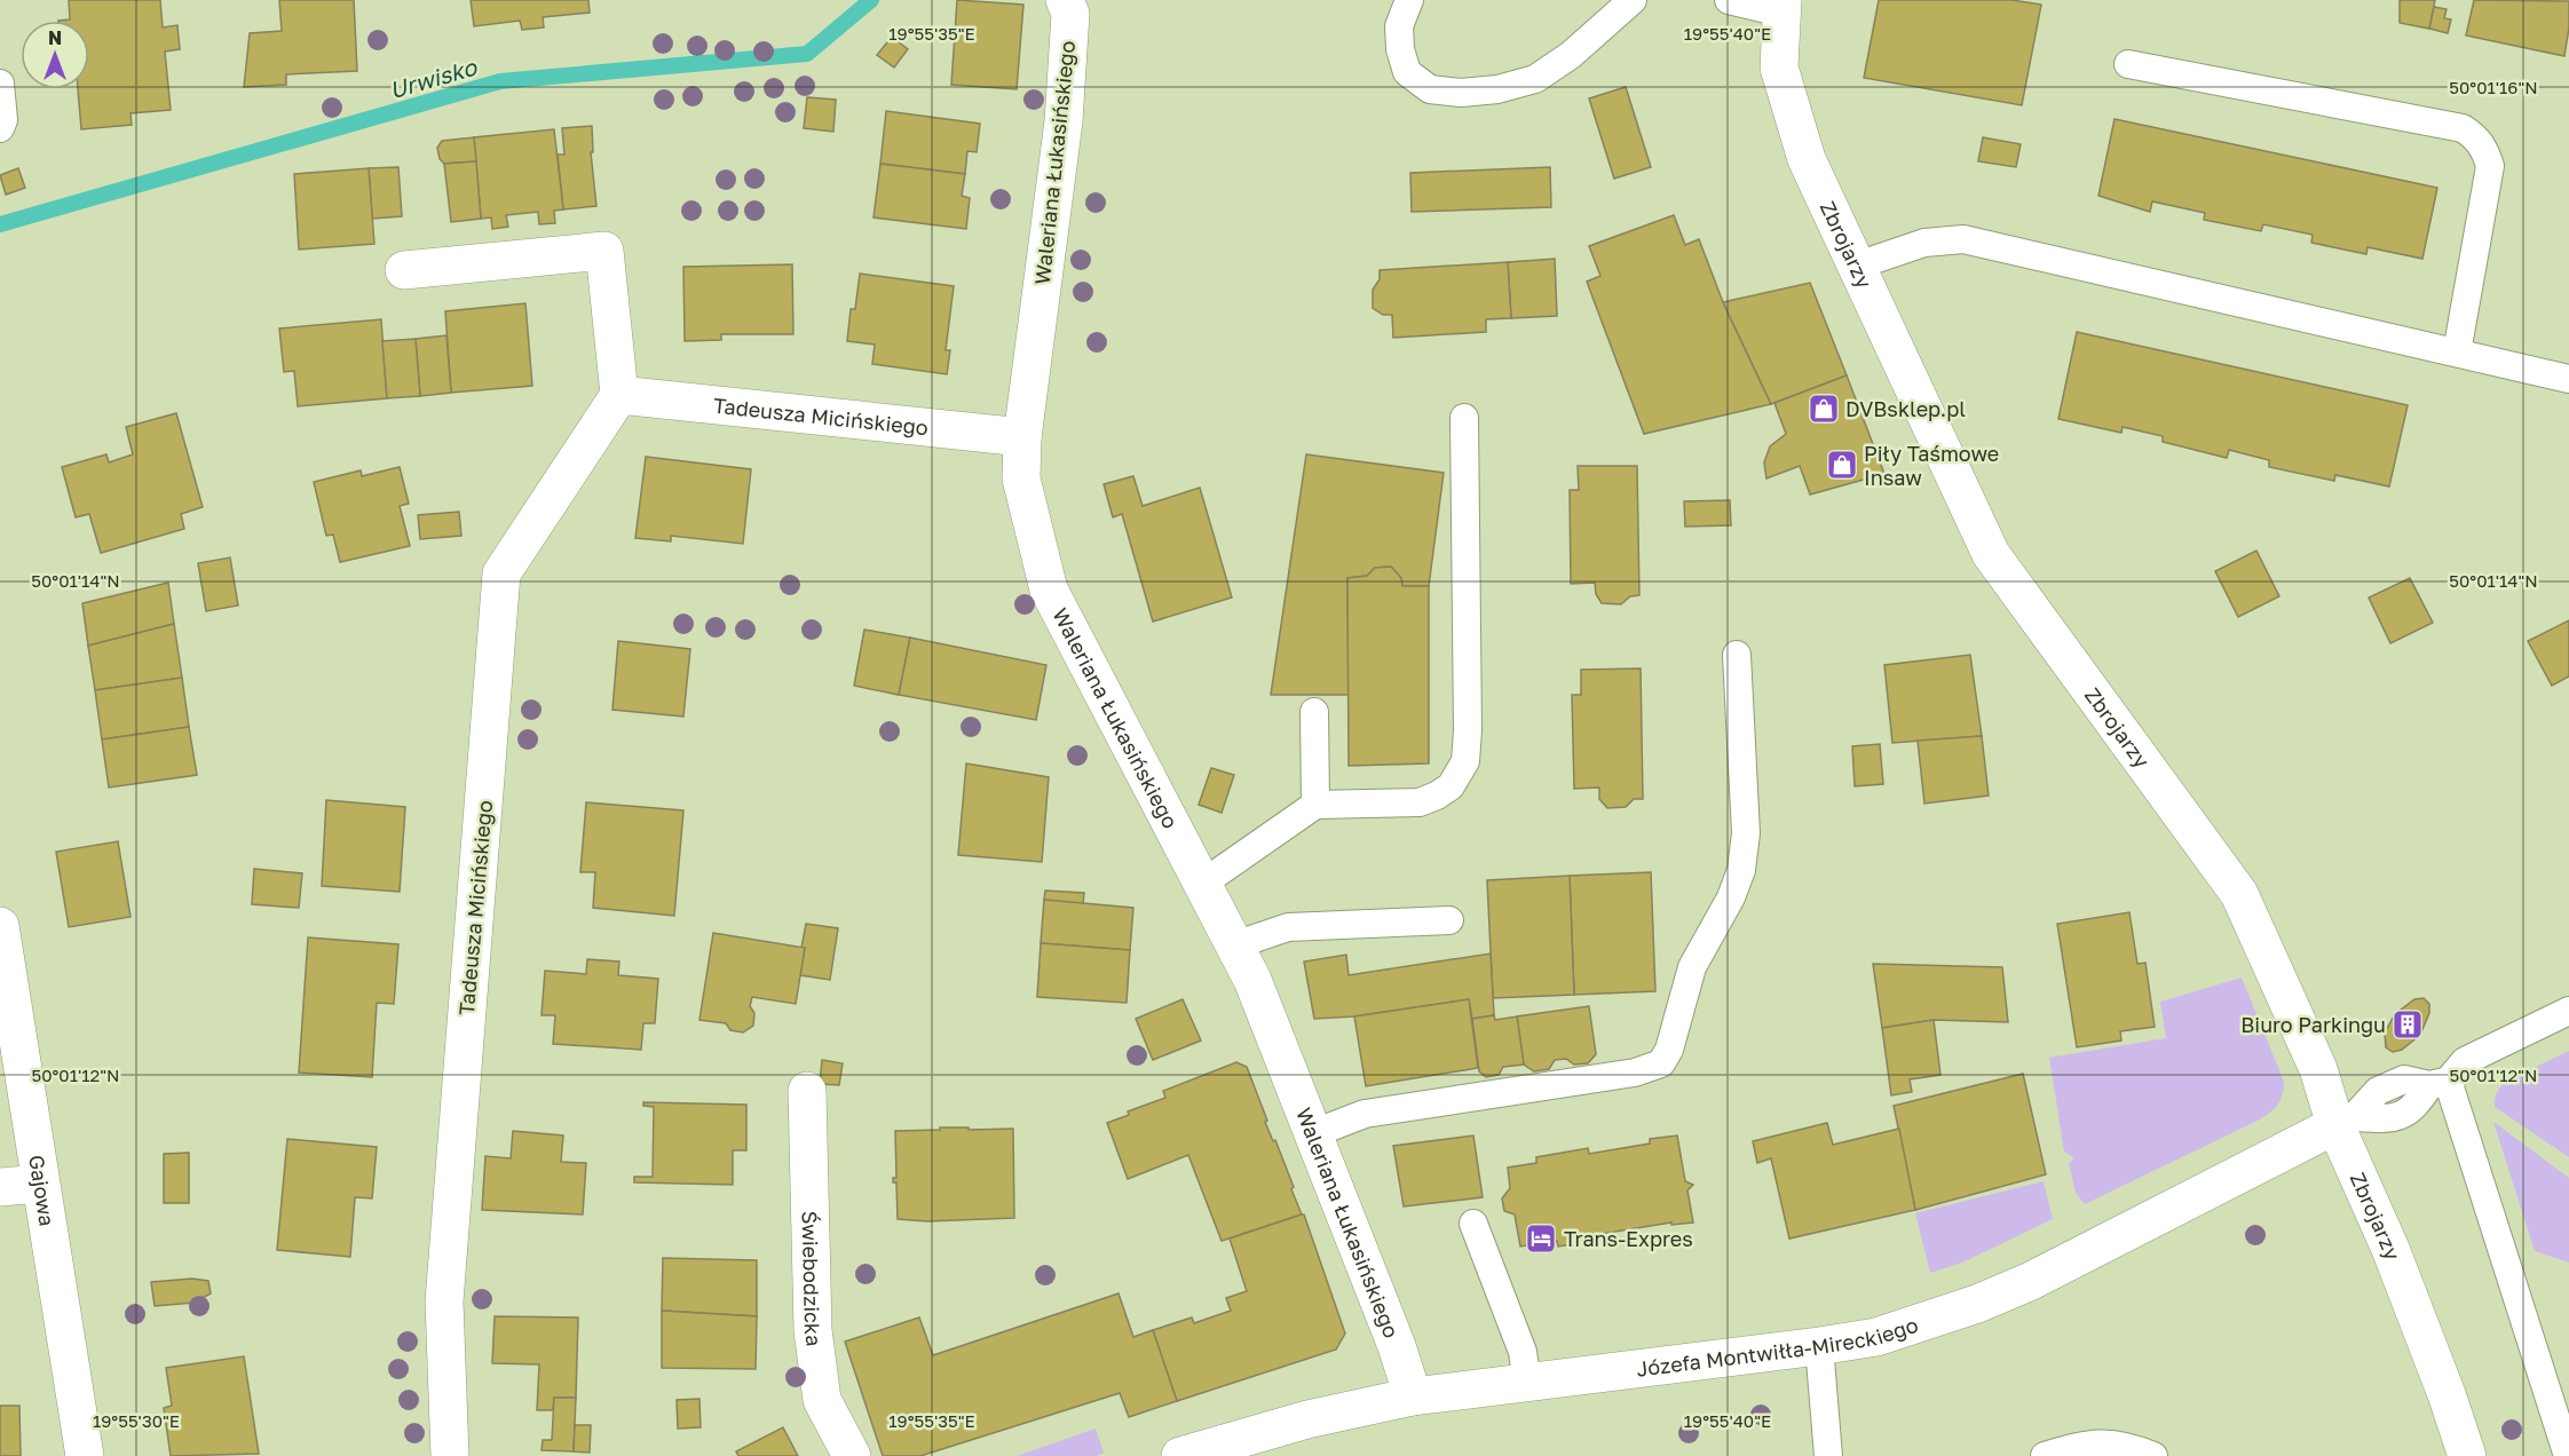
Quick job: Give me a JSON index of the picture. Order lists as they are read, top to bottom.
{
  "streets": {
    "street": [
      "Waleriana Łukasińskiego",
      "Zbrojarzy",
      "Tadeusza Micińskiego",
      "Gajowa",
      "Świebodzicka",
      "Józefa Montwiłła-Mireckiego"
    ]
  },
  "crossings": [
    ["Waleriana Łukasińskiego", "Tadeusza Micińskiego"],
    ["Waleriana Łukasińskiego", "Józefa Montwiłła-Mireckiego"],
    ["Zbrojarzy", "Józefa Montwiłła-Mireckiego"]
  ],
  "water": ["Urwisko"],
  "places": {
    "shop": ["DVBsklep.pl", "Piły Taśmowe Insaw"],
    "building": ["Biuro Parkingu"],
    "hotel": ["Trans-Expres"]
  },
  "north": "top",
  "coordinates": [
    "19°55'35\"E",
    "19°55'40\"E",
    "50°01'16\"N",
    "50°01'14\"N",
    "50°01'12\"N",
    "19°55'30\"E"
  ]
}
